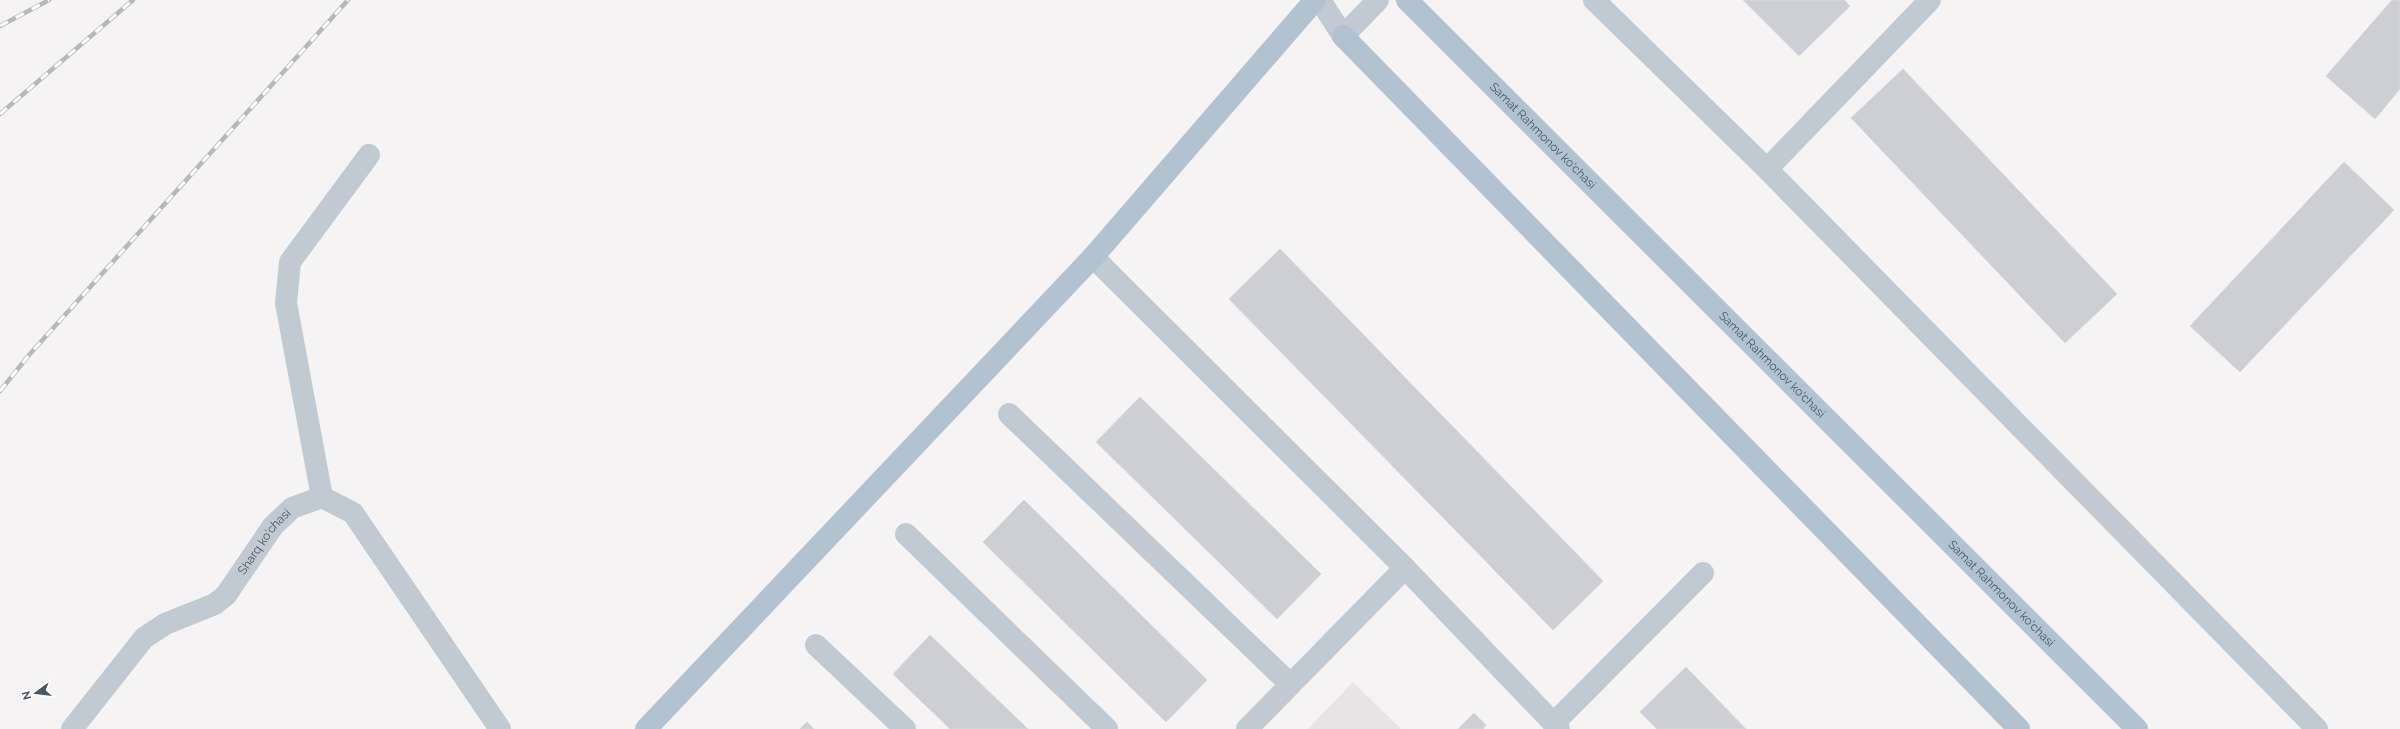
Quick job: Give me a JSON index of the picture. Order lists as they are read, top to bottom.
{
  "streets": {
    "main road": ["Samat Rahmonov ko'chasi"],
    "street": ["Sharq ko'chasi"]
  },
  "north": "left"
}
